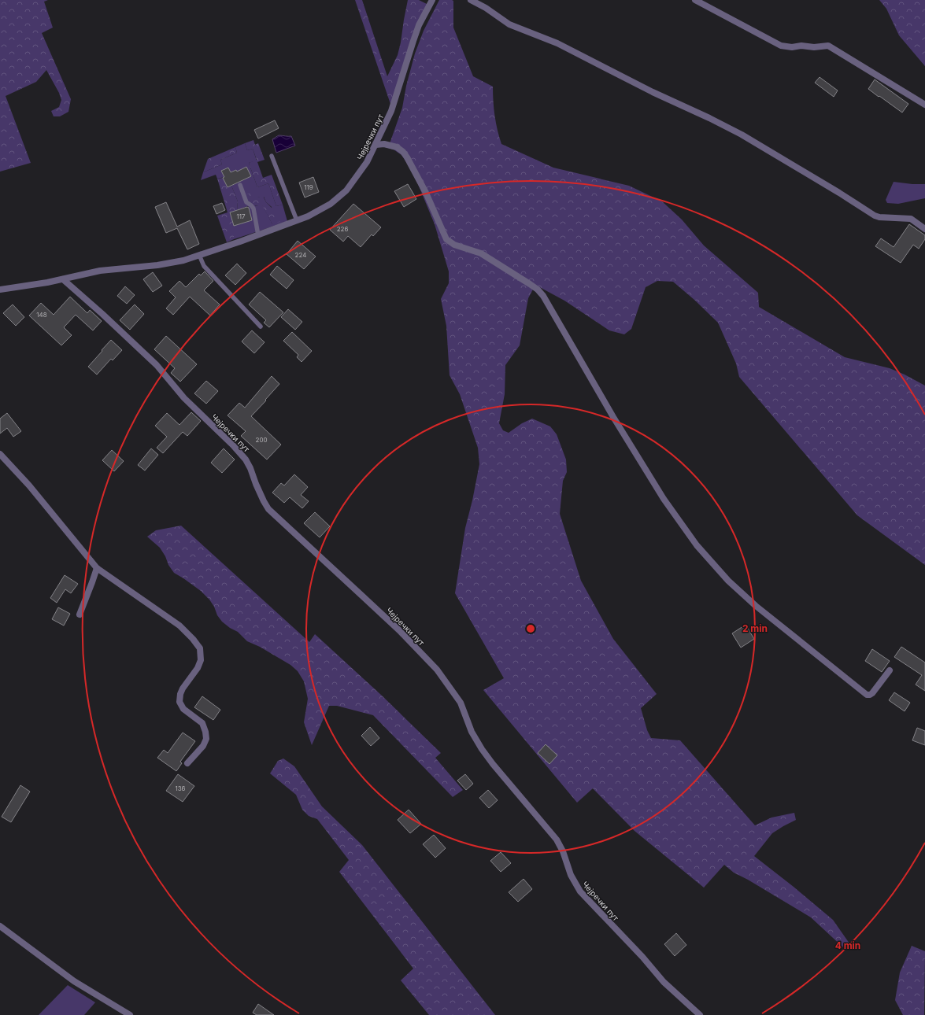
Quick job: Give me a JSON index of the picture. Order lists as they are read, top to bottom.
{
  "streets": {
    "street": ["Чејречки пут"]
  },
  "house_numbers": [
    "119",
    "117",
    "226",
    "224",
    "148",
    "200",
    "136"
  ],
  "rings": ["2 min", "4 min"]
}
